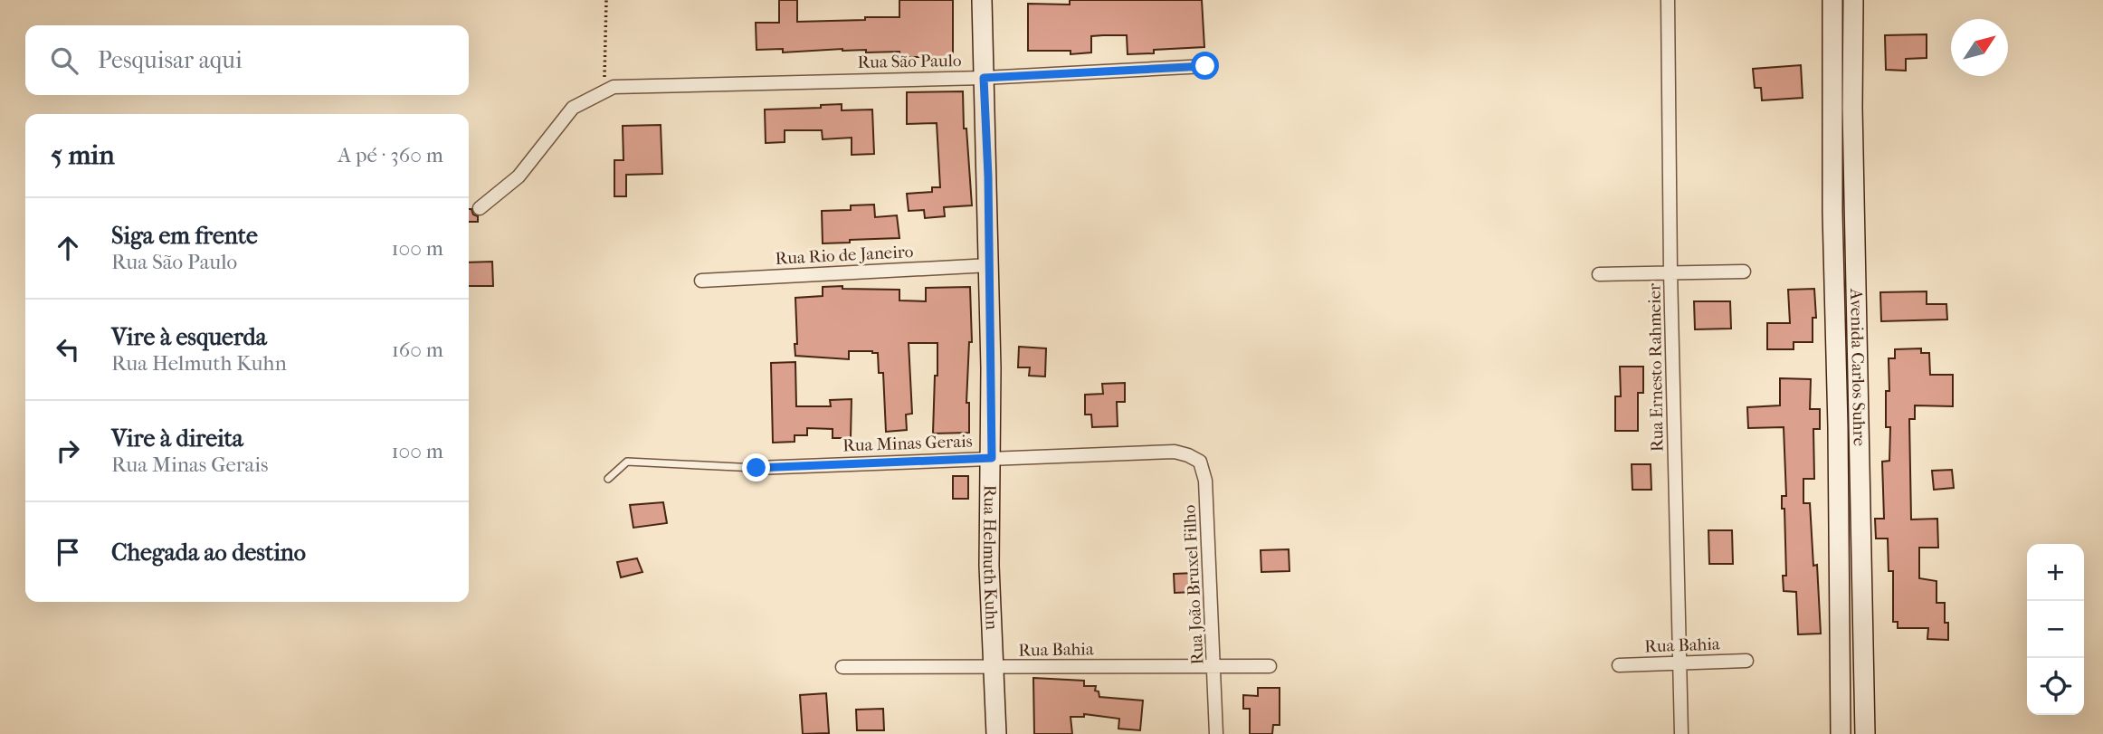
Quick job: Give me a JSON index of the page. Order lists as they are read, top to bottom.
{
  "streets": {
    "street": [
      "Rua São Paulo",
      "Rua Rio de Janeiro",
      "Avenida Carlos Suhre",
      "Rua Ernesto Rahmeier",
      "Rua Minas Gerais",
      "Rua Helmuth Kuhn",
      "Rua João Bruxel Filho",
      "Rua Bahia"
    ]
  },
  "crossings": [
    ["Rua São Paulo", "Rua Helmuth Kuhn"],
    ["Rua Rio de Janeiro", "Rua Helmuth Kuhn"],
    ["Rua Ernesto Rahmeier", "Rua Bahia"],
    ["Rua Minas Gerais", "Rua Helmuth Kuhn"],
    ["Rua Minas Gerais", "Rua João Bruxel Filho"],
    ["Rua Helmuth Kuhn", "Rua Bahia"],
    ["Rua João Bruxel Filho", "Rua Bahia"]
  ],
  "north": "top right",
  "page": {
    "search": "Pesquisar aqui",
    "heading": ["5 min", "A pé · 360 m"],
    "list": [
      ["Siga em frente", "Rua São Paulo", "100 m"],
      ["Vire à esquerda", "Rua Helmuth Kuhn", "160 m"],
      ["Vire à direita", "Rua Minas Gerais", "100 m"],
      "Chegada ao destino"
    ],
    "map_buttons": ["+", "−"]
  }
}
